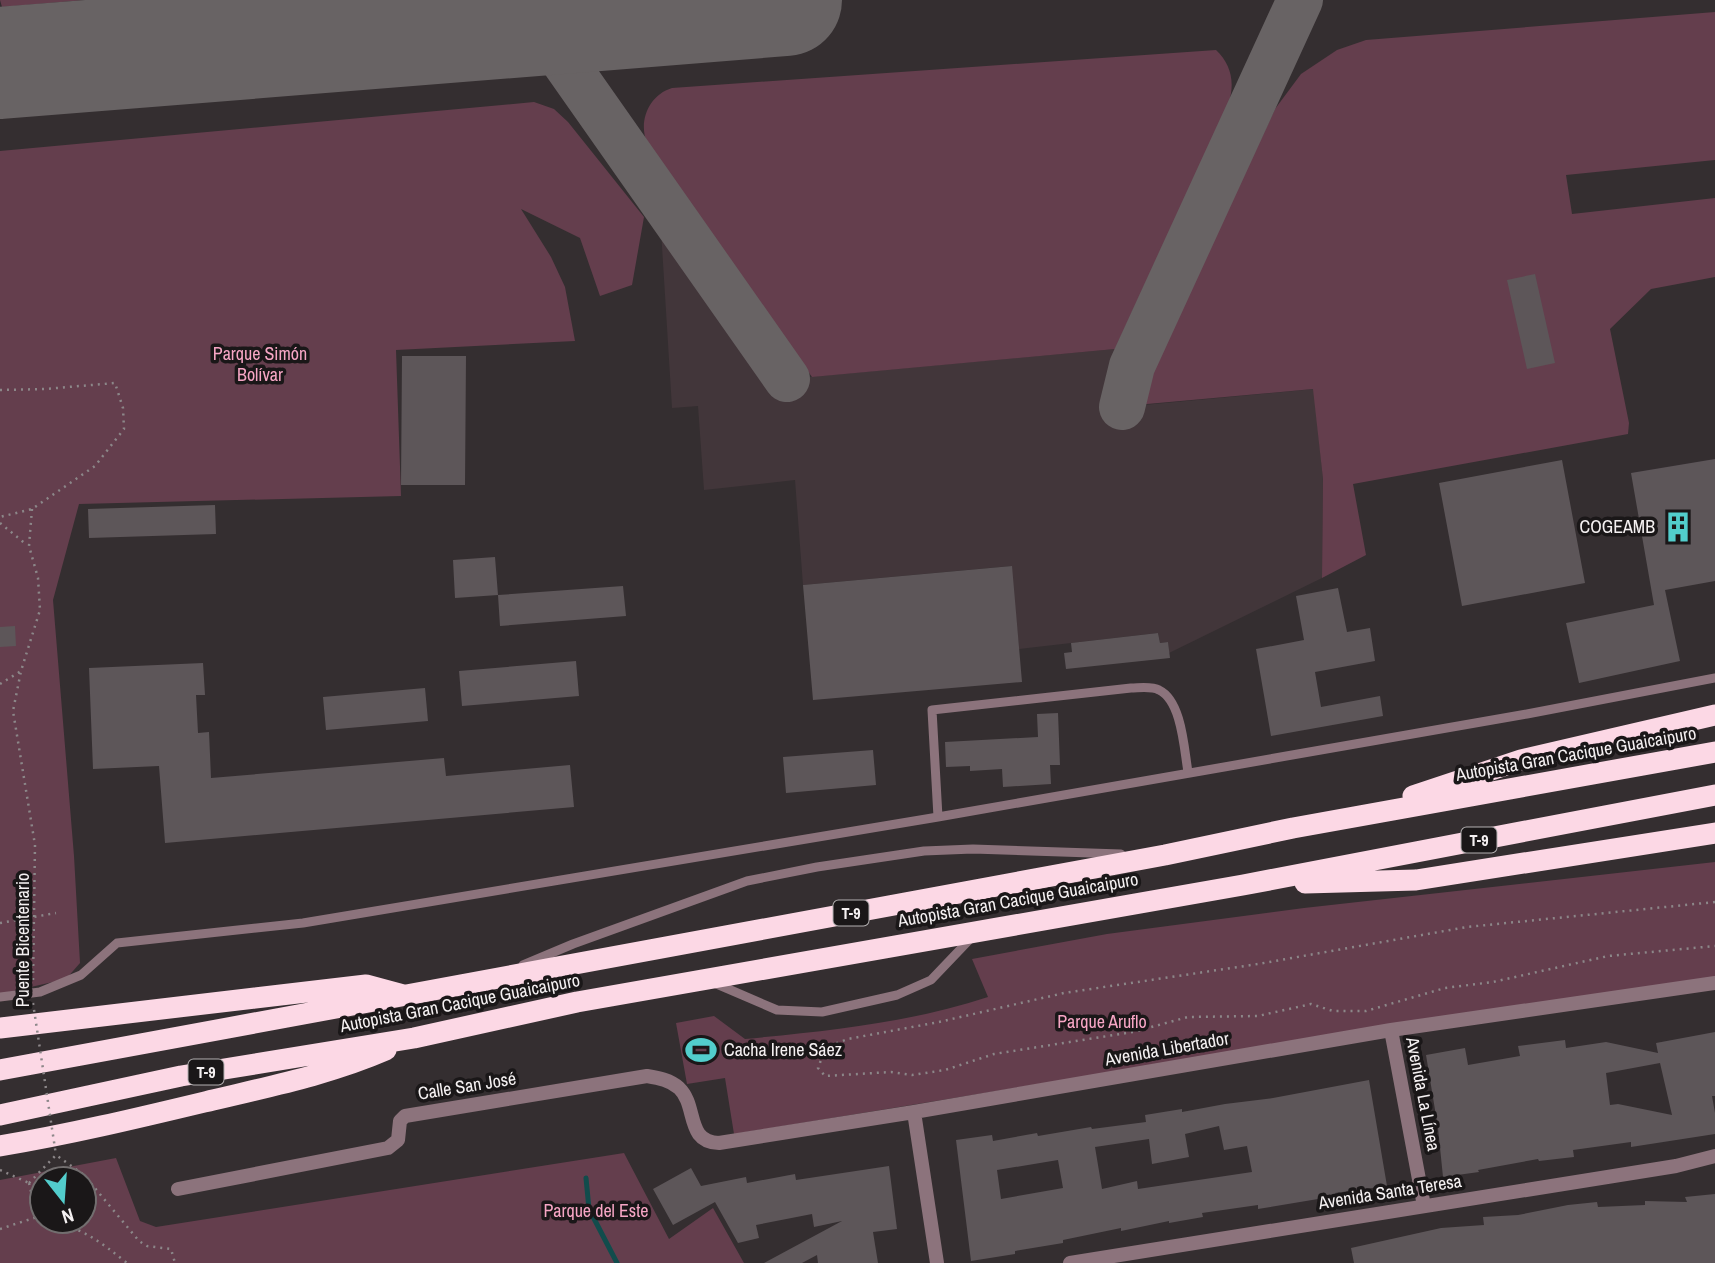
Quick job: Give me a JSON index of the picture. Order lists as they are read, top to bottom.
{
  "streets": {
    "highway": ["Autopista Gran Cacique Guaicaipuro", "T-9"],
    "street": [
      "Avenida Libertador",
      "Calle San José",
      "Avenida La Línea",
      "Avenida Santa Teresa"
    ],
    "path": ["Puente Bicentenario"]
  },
  "crossings": [
    ["Avenida Libertador", "Calle San José"],
    ["Avenida Libertador", "Avenida La Línea"],
    ["Avenida La Línea", "Avenida Santa Teresa"]
  ],
  "parks": ["Parque Simón Bolívar", "Parque Aruflo", "Parque del Este"],
  "places": {
    "building": ["COGEAMB"],
    "sports": ["Cacha Irene Sáez"]
  },
  "north": "bottom"
}
